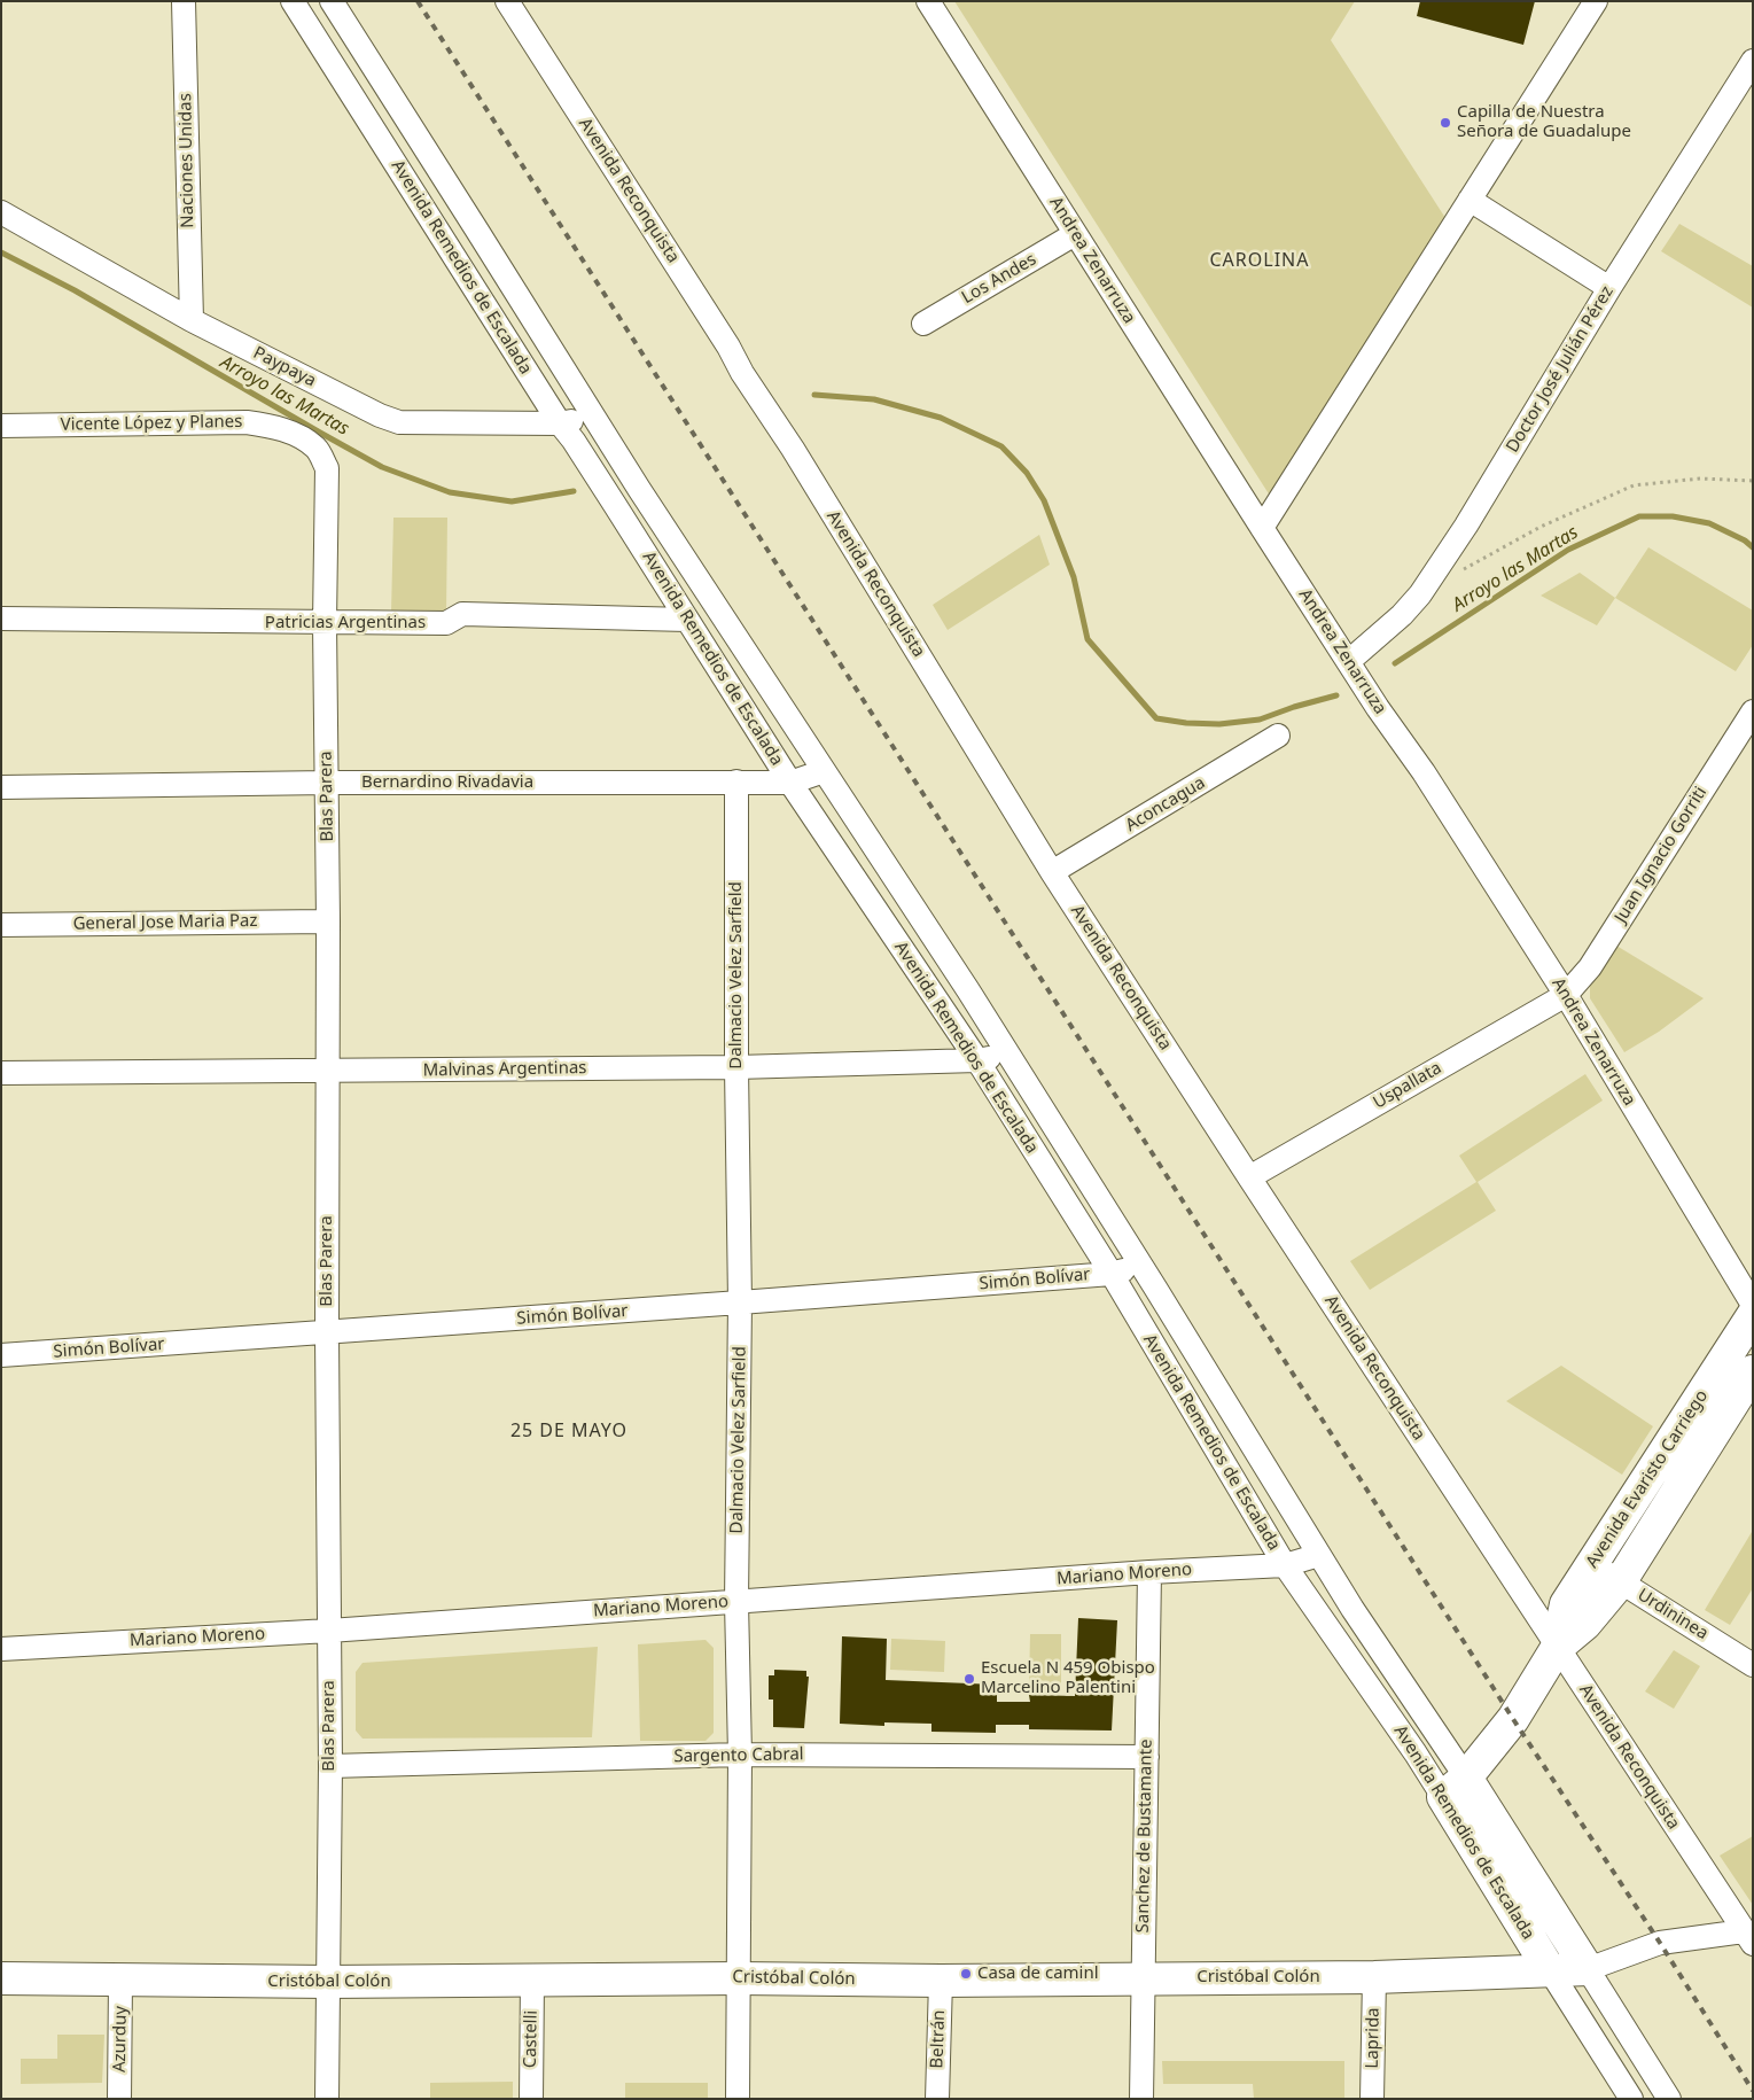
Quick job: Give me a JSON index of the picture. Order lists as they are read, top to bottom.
{
  "streets": {
    "street": [
      "Naciones Unidas",
      "Avenida Reconquista",
      "Andrea Zenarruza",
      "Avenida Remedios de Escalada",
      "Los Andes",
      "Paypaya",
      "Doctor José Julián Pérez",
      "Vicente López y Planes",
      "Patricias Argentinas",
      "Bernardino Rivadavia",
      "Blas Parera",
      "Aconcagua",
      "Juan Ignacio Gorriti",
      "General Jose Maria Paz",
      "Dalmacio Velez Sarfield",
      "Malvinas Argentinas",
      "Uspallata",
      "Simón Bolívar",
      "Avenida Evaristo Carriego",
      "Mariano Moreno",
      "Urdininea",
      "Sargento Cabral",
      "Sanchez de Bustamante",
      "Cristóbal Colón",
      "Laprida",
      "Azurduy",
      "Castelli",
      "Beltrán"
    ]
  },
  "crossings": [
    ["Naciones Unidas", "Paypaya"],
    ["Avenida Reconquista", "Aconcagua"],
    ["Avenida Reconquista", "Uspallata"],
    ["Avenida Reconquista", "Avenida Evaristo Carriego"],
    ["Andrea Zenarruza", "Los Andes"],
    ["Andrea Zenarruza", "Doctor José Julián Pérez"],
    ["Andrea Zenarruza", "Juan Ignacio Gorriti"],
    ["Andrea Zenarruza", "Uspallata"],
    ["Avenida Remedios de Escalada", "Paypaya"],
    ["Avenida Remedios de Escalada", "Patricias Argentinas"],
    ["Avenida Remedios de Escalada", "Bernardino Rivadavia"],
    ["Avenida Remedios de Escalada", "Malvinas Argentinas"],
    ["Avenida Remedios de Escalada", "Simón Bolívar"],
    ["Avenida Remedios de Escalada", "Avenida Evaristo Carriego"],
    ["Avenida Remedios de Escalada", "Mariano Moreno"],
    ["Avenida Remedios de Escalada", "Cristóbal Colón"],
    ["Vicente López y Planes", "Blas Parera"],
    ["Patricias Argentinas", "Blas Parera"],
    ["Bernardino Rivadavia", "Blas Parera"],
    ["Bernardino Rivadavia", "Dalmacio Velez Sarfield"],
    ["Blas Parera", "General Jose Maria Paz"],
    ["Blas Parera", "Malvinas Argentinas"],
    ["Blas Parera", "Simón Bolívar"],
    ["Blas Parera", "Mariano Moreno"],
    ["Blas Parera", "Sargento Cabral"],
    ["Blas Parera", "Cristóbal Colón"],
    ["Juan Ignacio Gorriti", "Uspallata"],
    ["Dalmacio Velez Sarfield", "Malvinas Argentinas"],
    ["Dalmacio Velez Sarfield", "Simón Bolívar"],
    ["Dalmacio Velez Sarfield", "Mariano Moreno"],
    ["Dalmacio Velez Sarfield", "Sargento Cabral"],
    ["Dalmacio Velez Sarfield", "Cristóbal Colón"],
    ["Avenida Evaristo Carriego", "Urdininea"],
    ["Mariano Moreno", "Sanchez de Bustamante"],
    ["Sargento Cabral", "Sanchez de Bustamante"],
    ["Sanchez de Bustamante", "Cristóbal Colón"],
    ["Cristóbal Colón", "Laprida"],
    ["Cristóbal Colón", "Azurduy"],
    ["Cristóbal Colón", "Castelli"],
    ["Cristóbal Colón", "Beltrán"]
  ],
  "districts": ["CAROLINA", "25 DE MAYO"],
  "water": ["Arroyo las Martas"],
  "places": ["Capilla de Nuestra Señora de Guadalupe", "Escuela N 459 Obispo Marcelino Palentini", "Casa de caminl"]
}
